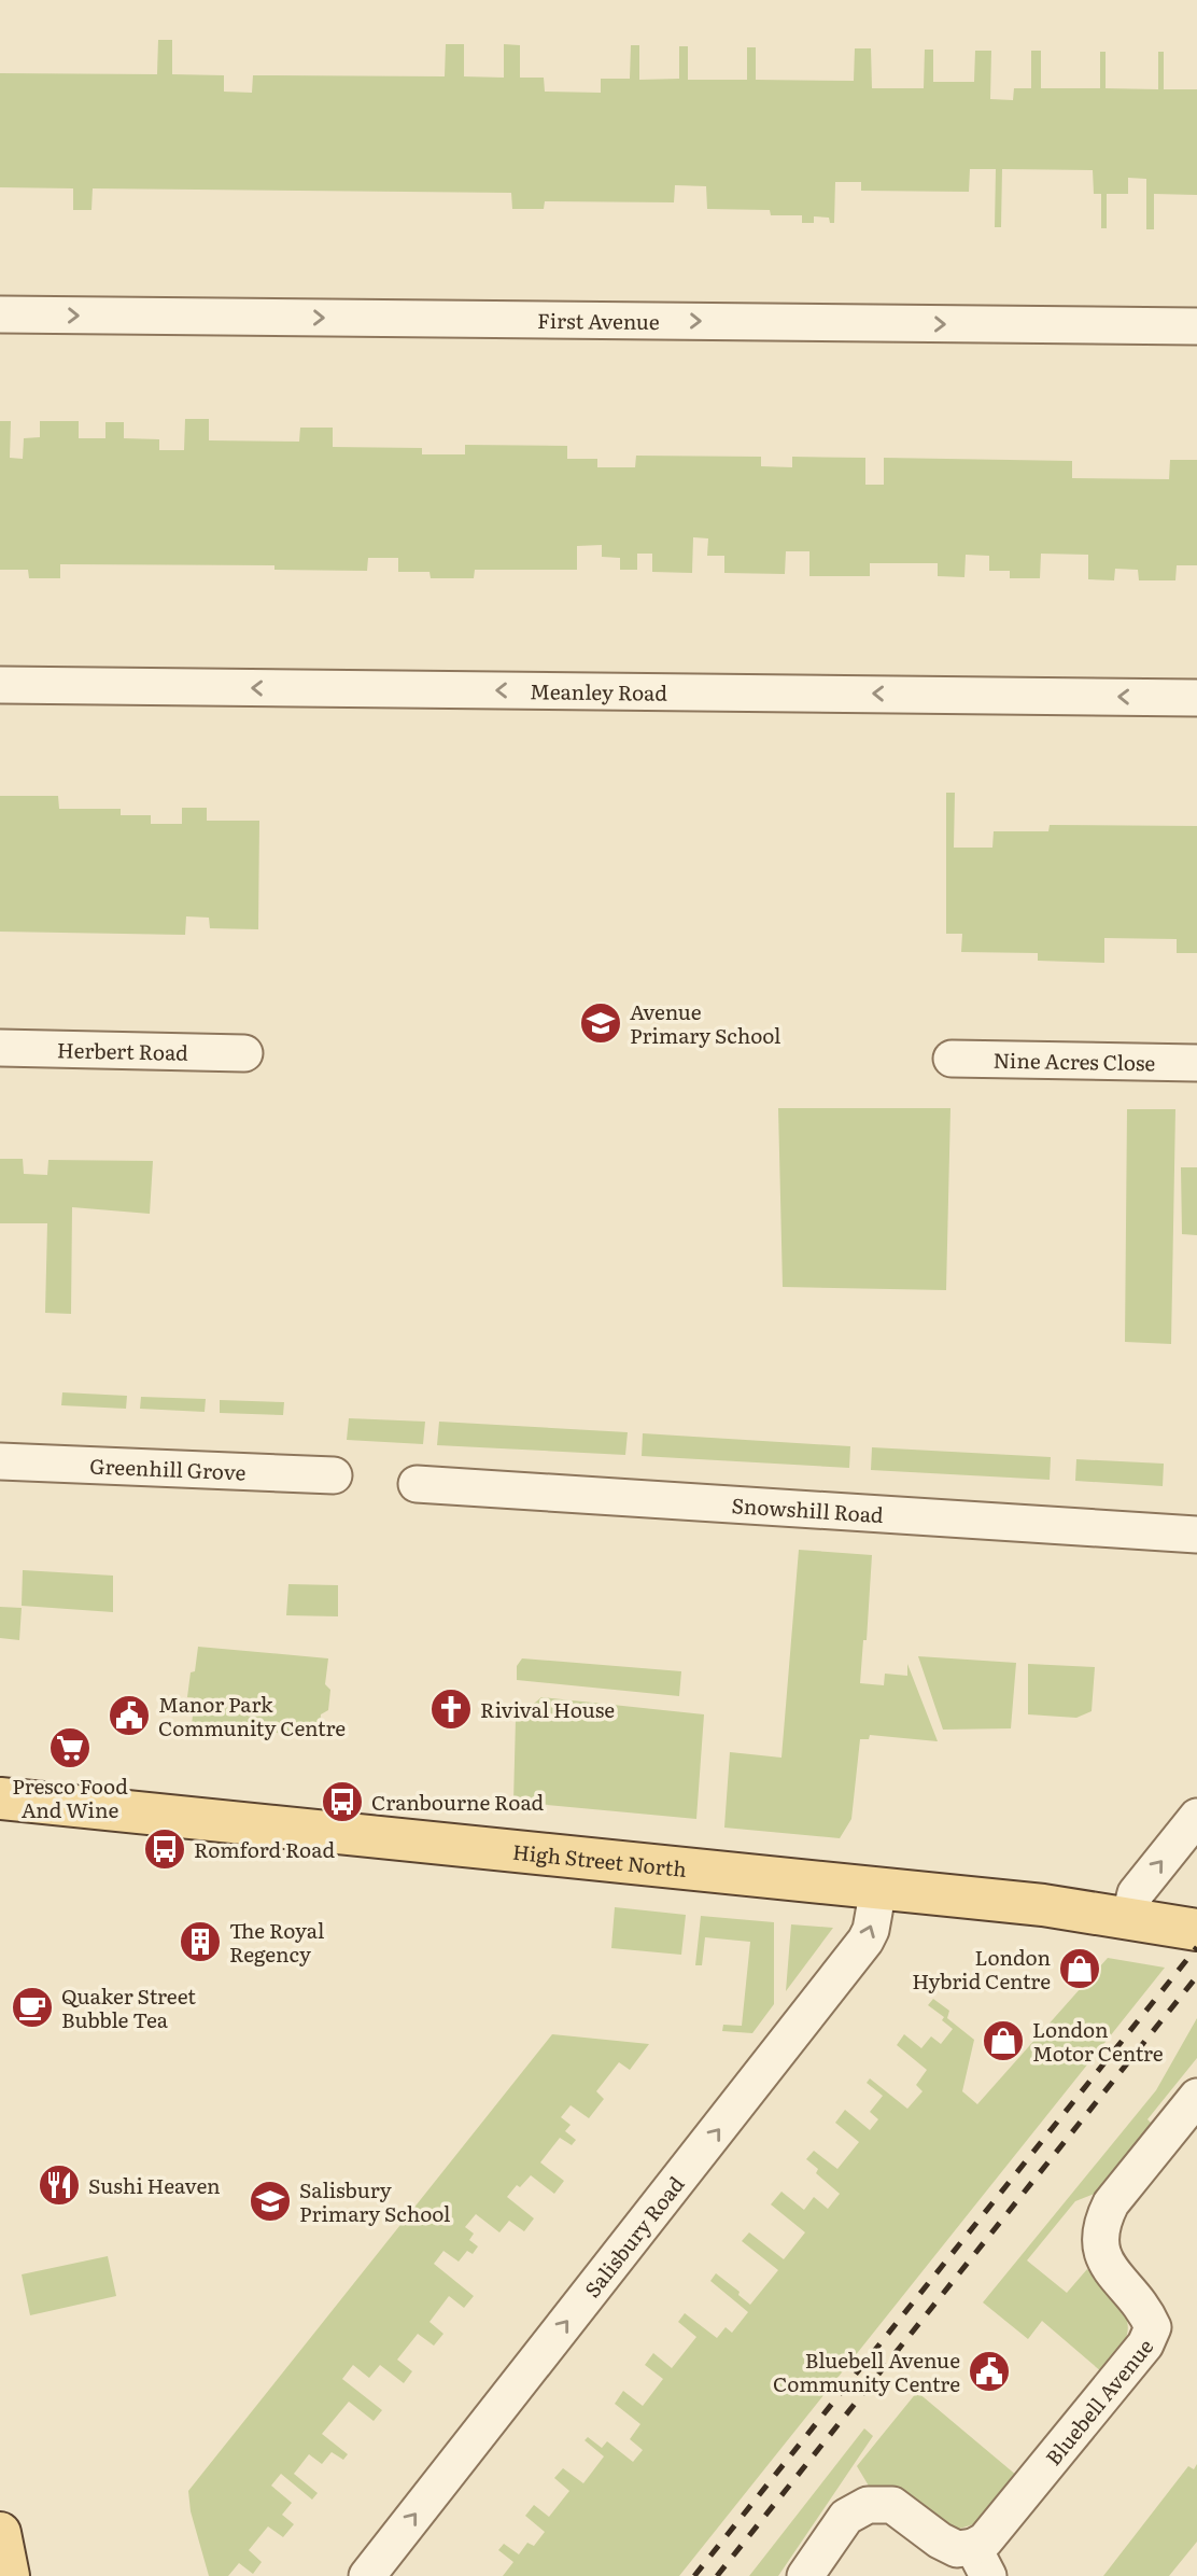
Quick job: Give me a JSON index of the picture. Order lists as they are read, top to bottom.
{
  "streets": {
    "main road": ["High Street North"],
    "street": [
      "First Avenue",
      "Meanley Road",
      "Herbert Road",
      "Nine Acres Close",
      "Greenhill Grove",
      "Snowshill Road",
      "Salisbury Road",
      "Bluebell Avenue"
    ]
  },
  "crossings": [
    ["High Street North", "Salisbury Road"]
  ],
  "one_way": ["First Avenue", "Meanley Road", "Salisbury Road"],
  "places": {
    "school or university": ["Avenue Primary School", "Salisbury Primary School"],
    "church": ["Rivival House"],
    "public building": ["Manor Park Community Centre", "Bluebell Avenue Community Centre"],
    "supermarket": ["Presco Food And Wine"],
    "bus stop": ["Cranbourne Road", "Romford Road"],
    "building": ["The Royal Regency"],
    "shop": ["London Hybrid Centre", "London Motor Centre"],
    "cafe": ["Quaker Street Bubble Tea"],
    "restaurant": ["Sushi Heaven"]
  }
}
